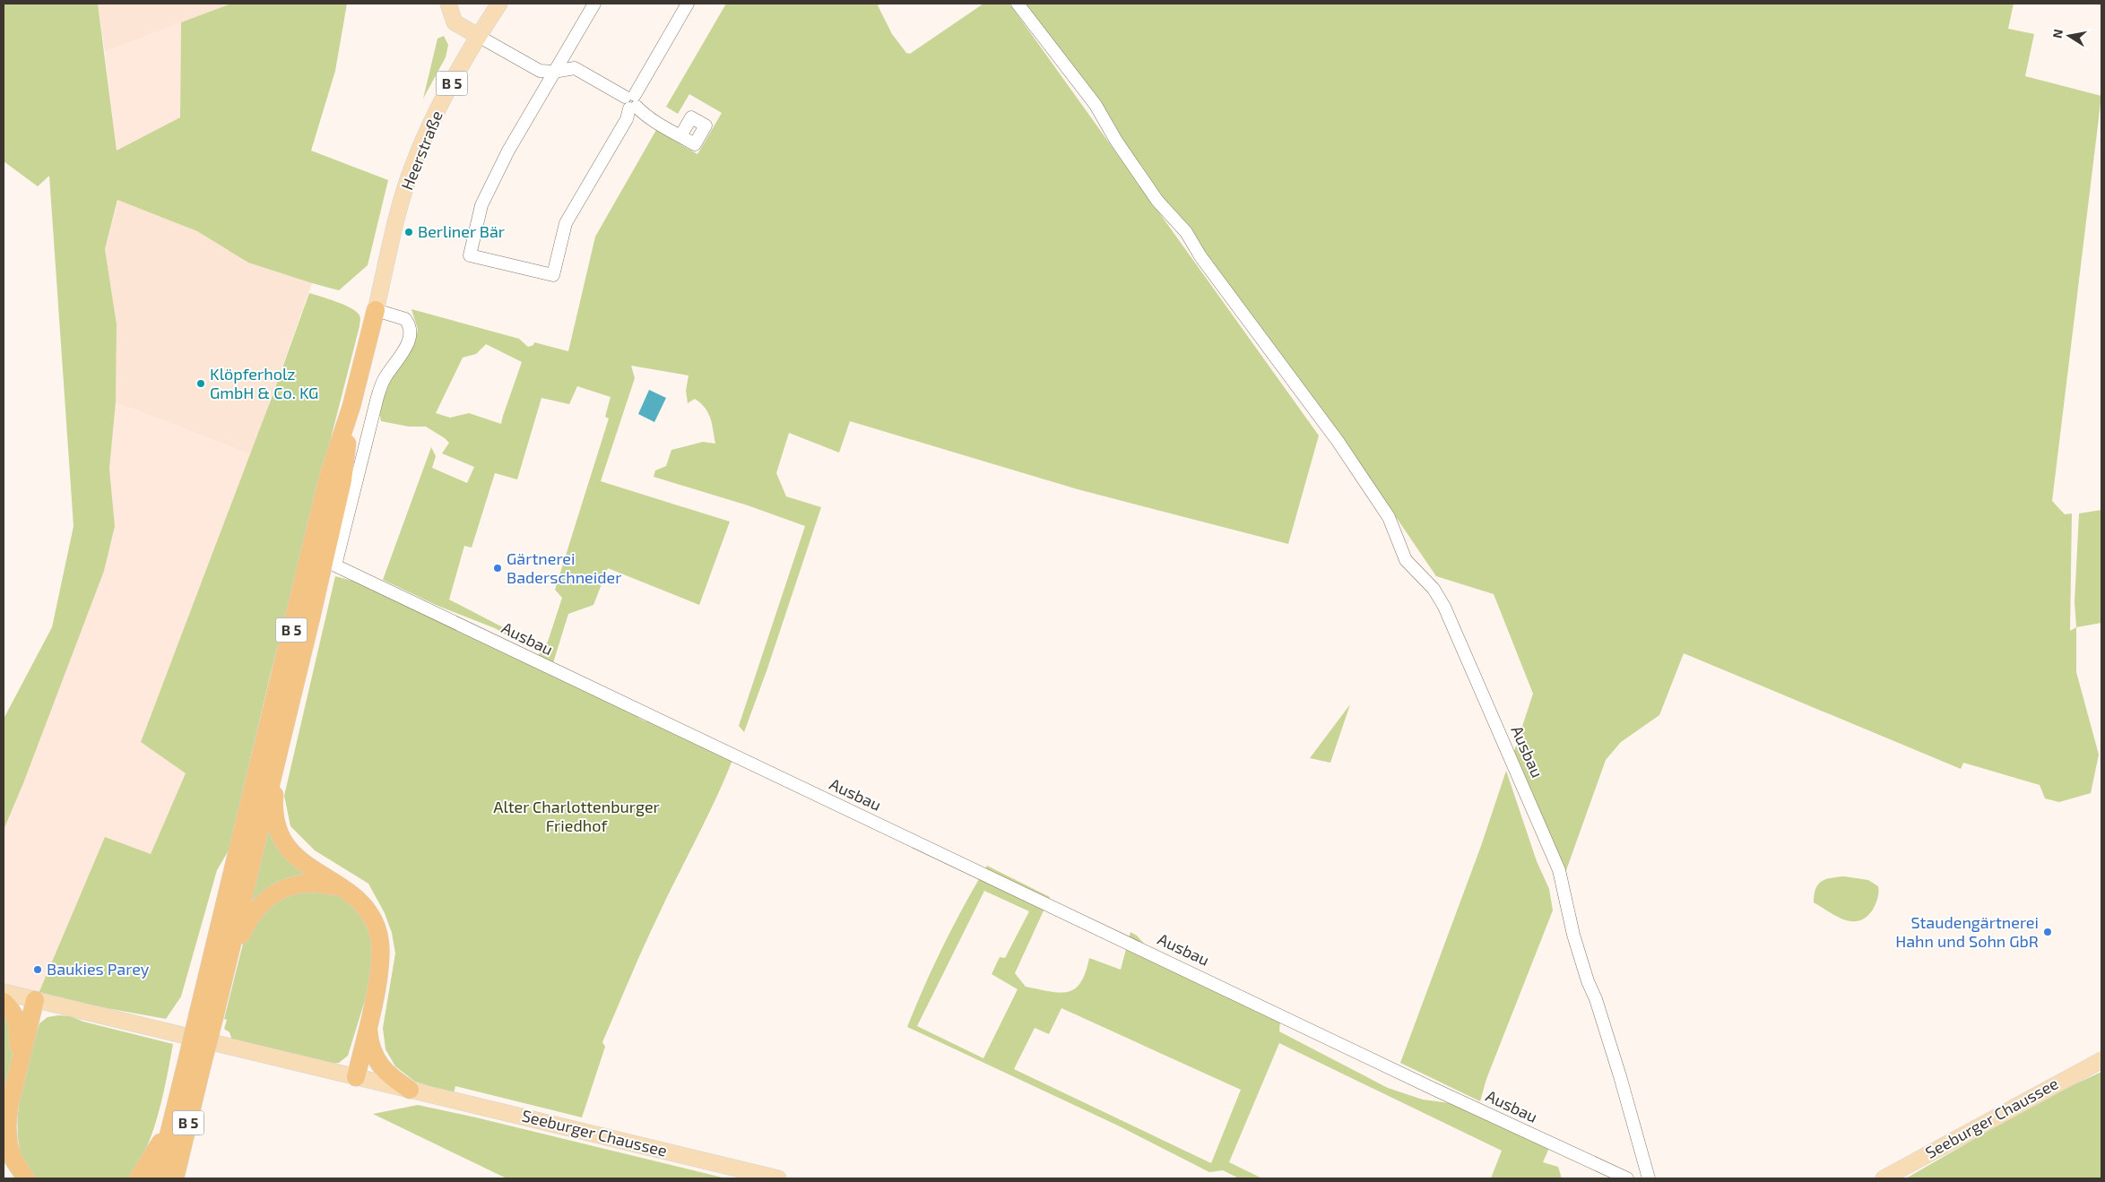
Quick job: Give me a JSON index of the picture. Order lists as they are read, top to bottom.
{
  "streets": {
    "highway": ["B 5"],
    "main road": ["Heerstraße", "Seeburger Chaussee"],
    "street": ["Ausbau"]
  },
  "crossings": [
    ["B 5", "Heerstraße"],
    ["B 5", "Ausbau"],
    ["Heerstraße", "Ausbau"]
  ],
  "parks": ["Alter Charlottenburger Friedhof"],
  "places": [
    "Berliner Bär",
    "Klöpferholz GmbH & Co. KG",
    "Gärtnerei Baderschneider",
    "Staudengärtnerei Hahn und Sohn GbR",
    "Baukies Parey"
  ],
  "north": "left"
}
